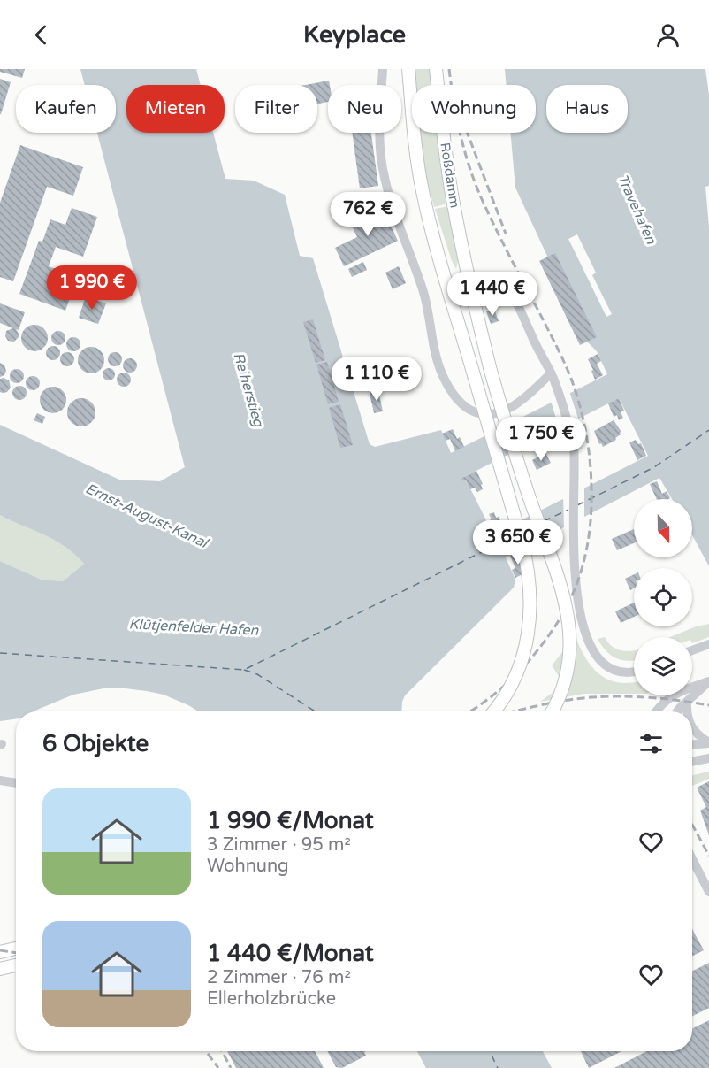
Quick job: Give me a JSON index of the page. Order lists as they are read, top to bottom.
{
  "streets": {
    "main road": ["Roßdamm"]
  },
  "water": [
    "Travehafen",
    "Reiherstieg",
    "Ernst-August-Kanal",
    "Klütjenfelder Hafen"
  ],
  "north": "bottom",
  "page": {
    "header": "Keyplace",
    "chip": [
      "Kaufen",
      "Mieten",
      "Filter",
      "Neu",
      "Wohnung",
      "Haus"
    ],
    "price": [
      "762 €",
      "1 990 €",
      "1 440 €",
      "1 110 €",
      "1 750 €",
      "3 650 €"
    ],
    "heading": "6 Objekte",
    "list": [
      {
        "name": "1 990 €/Monat",
        "note": "3 Zimmer · 95 m² · Wohnung"
      },
      {
        "name": "1 440 €/Monat",
        "note": "2 Zimmer · 76 m² · Ellerholzbrücke"
      }
    ]
  }
}
